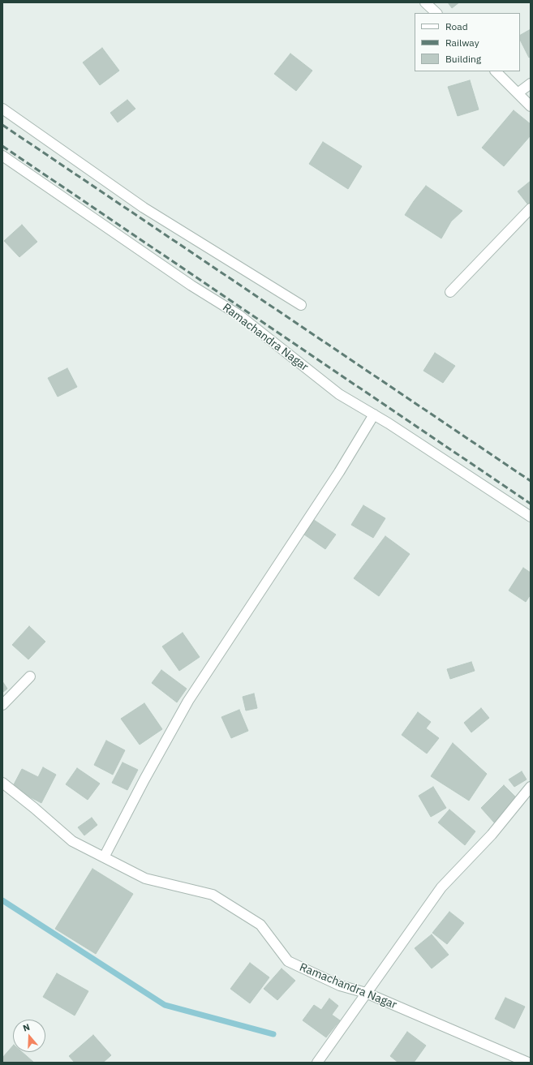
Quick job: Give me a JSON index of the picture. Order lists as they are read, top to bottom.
{
  "streets": {
    "street": ["Ramachandra Nagar"]
  },
  "legend": ["Road", "Railway", "Building"],
  "north": "top"
}
